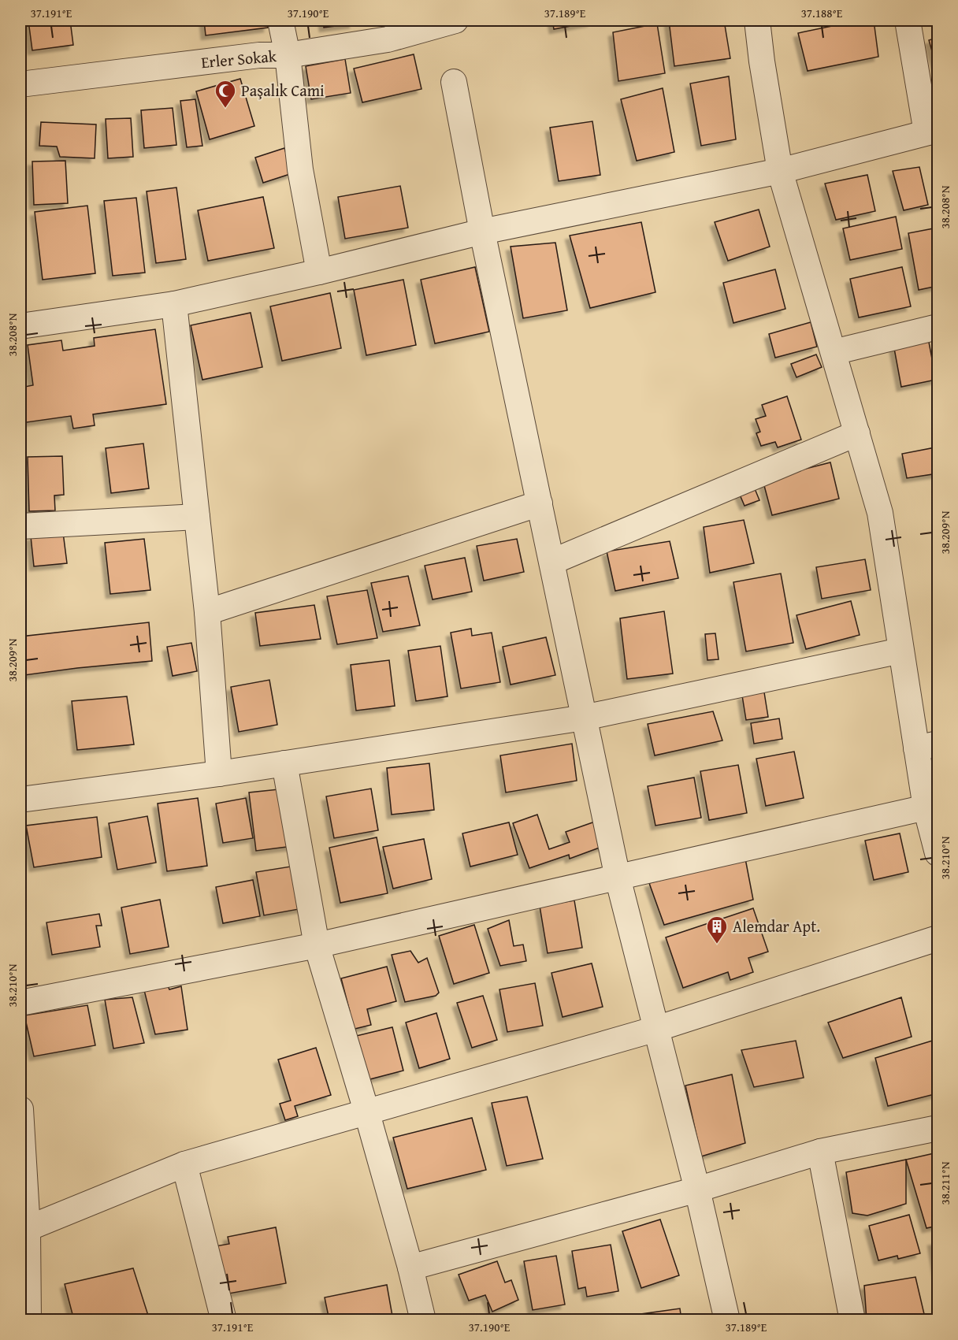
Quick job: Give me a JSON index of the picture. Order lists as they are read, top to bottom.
{
  "streets": {
    "street": ["Erler Sokak"]
  },
  "places": {
    "mosque": ["Paşalık Cami"],
    "building": ["Alemdar Apt."]
  },
  "coordinates": [
    "37.191°E",
    "37.190°E",
    "37.189°E",
    "37.188°E",
    "38.208°N",
    "38.209°N",
    "38.210°N",
    "38.211°N"
  ]
}
